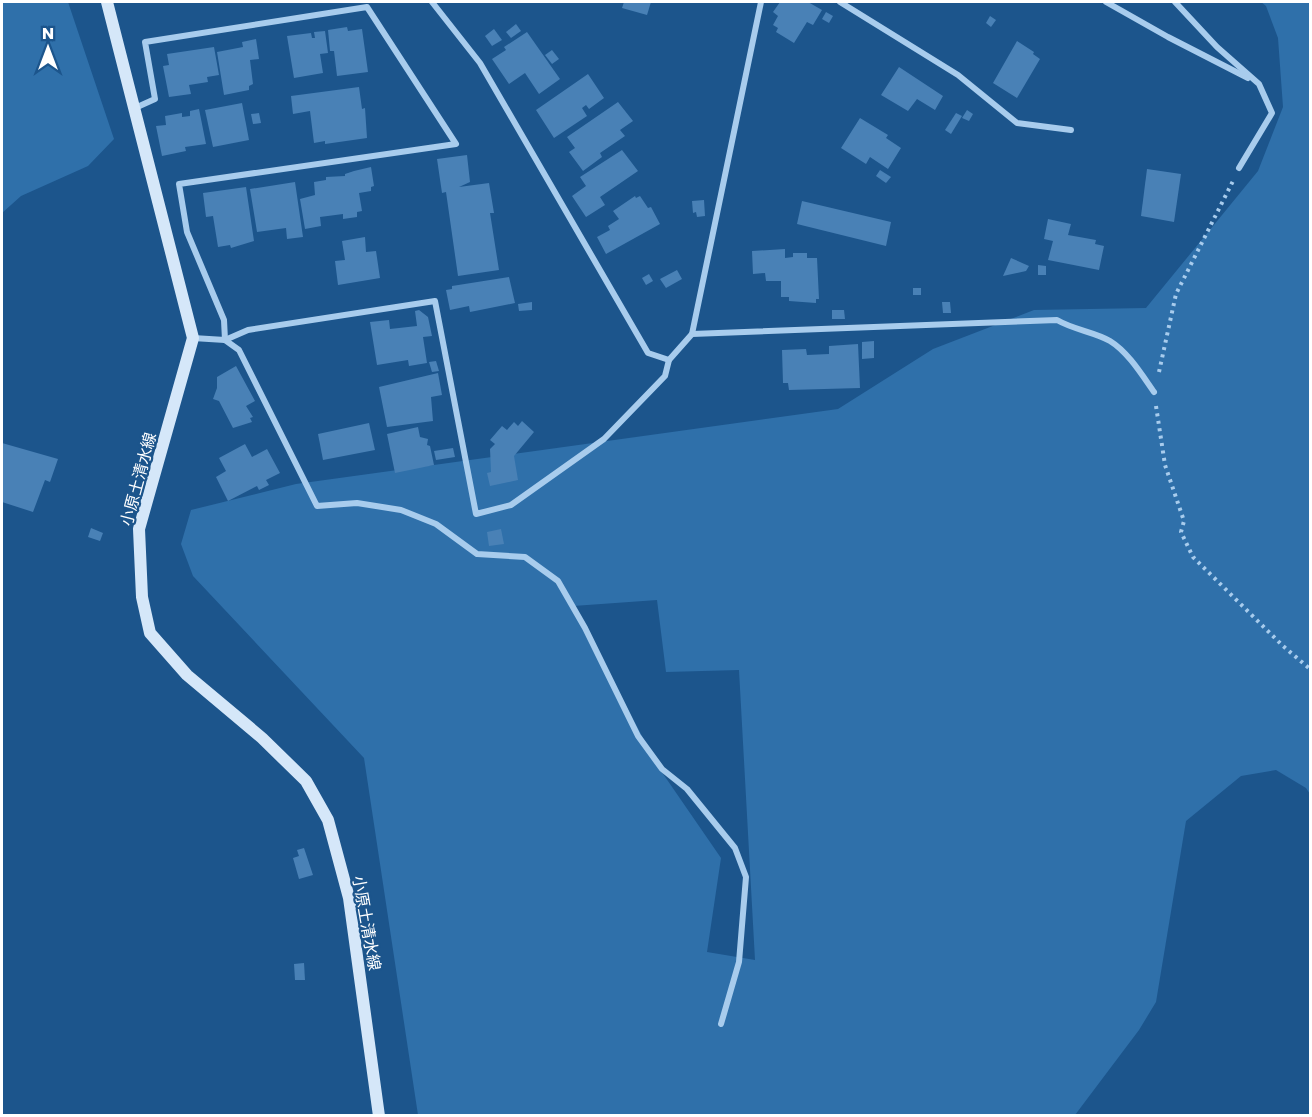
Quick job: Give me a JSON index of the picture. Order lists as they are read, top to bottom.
{
  "streets": {
    "main road": ["小原土清水線"]
  },
  "north": "top"
}
